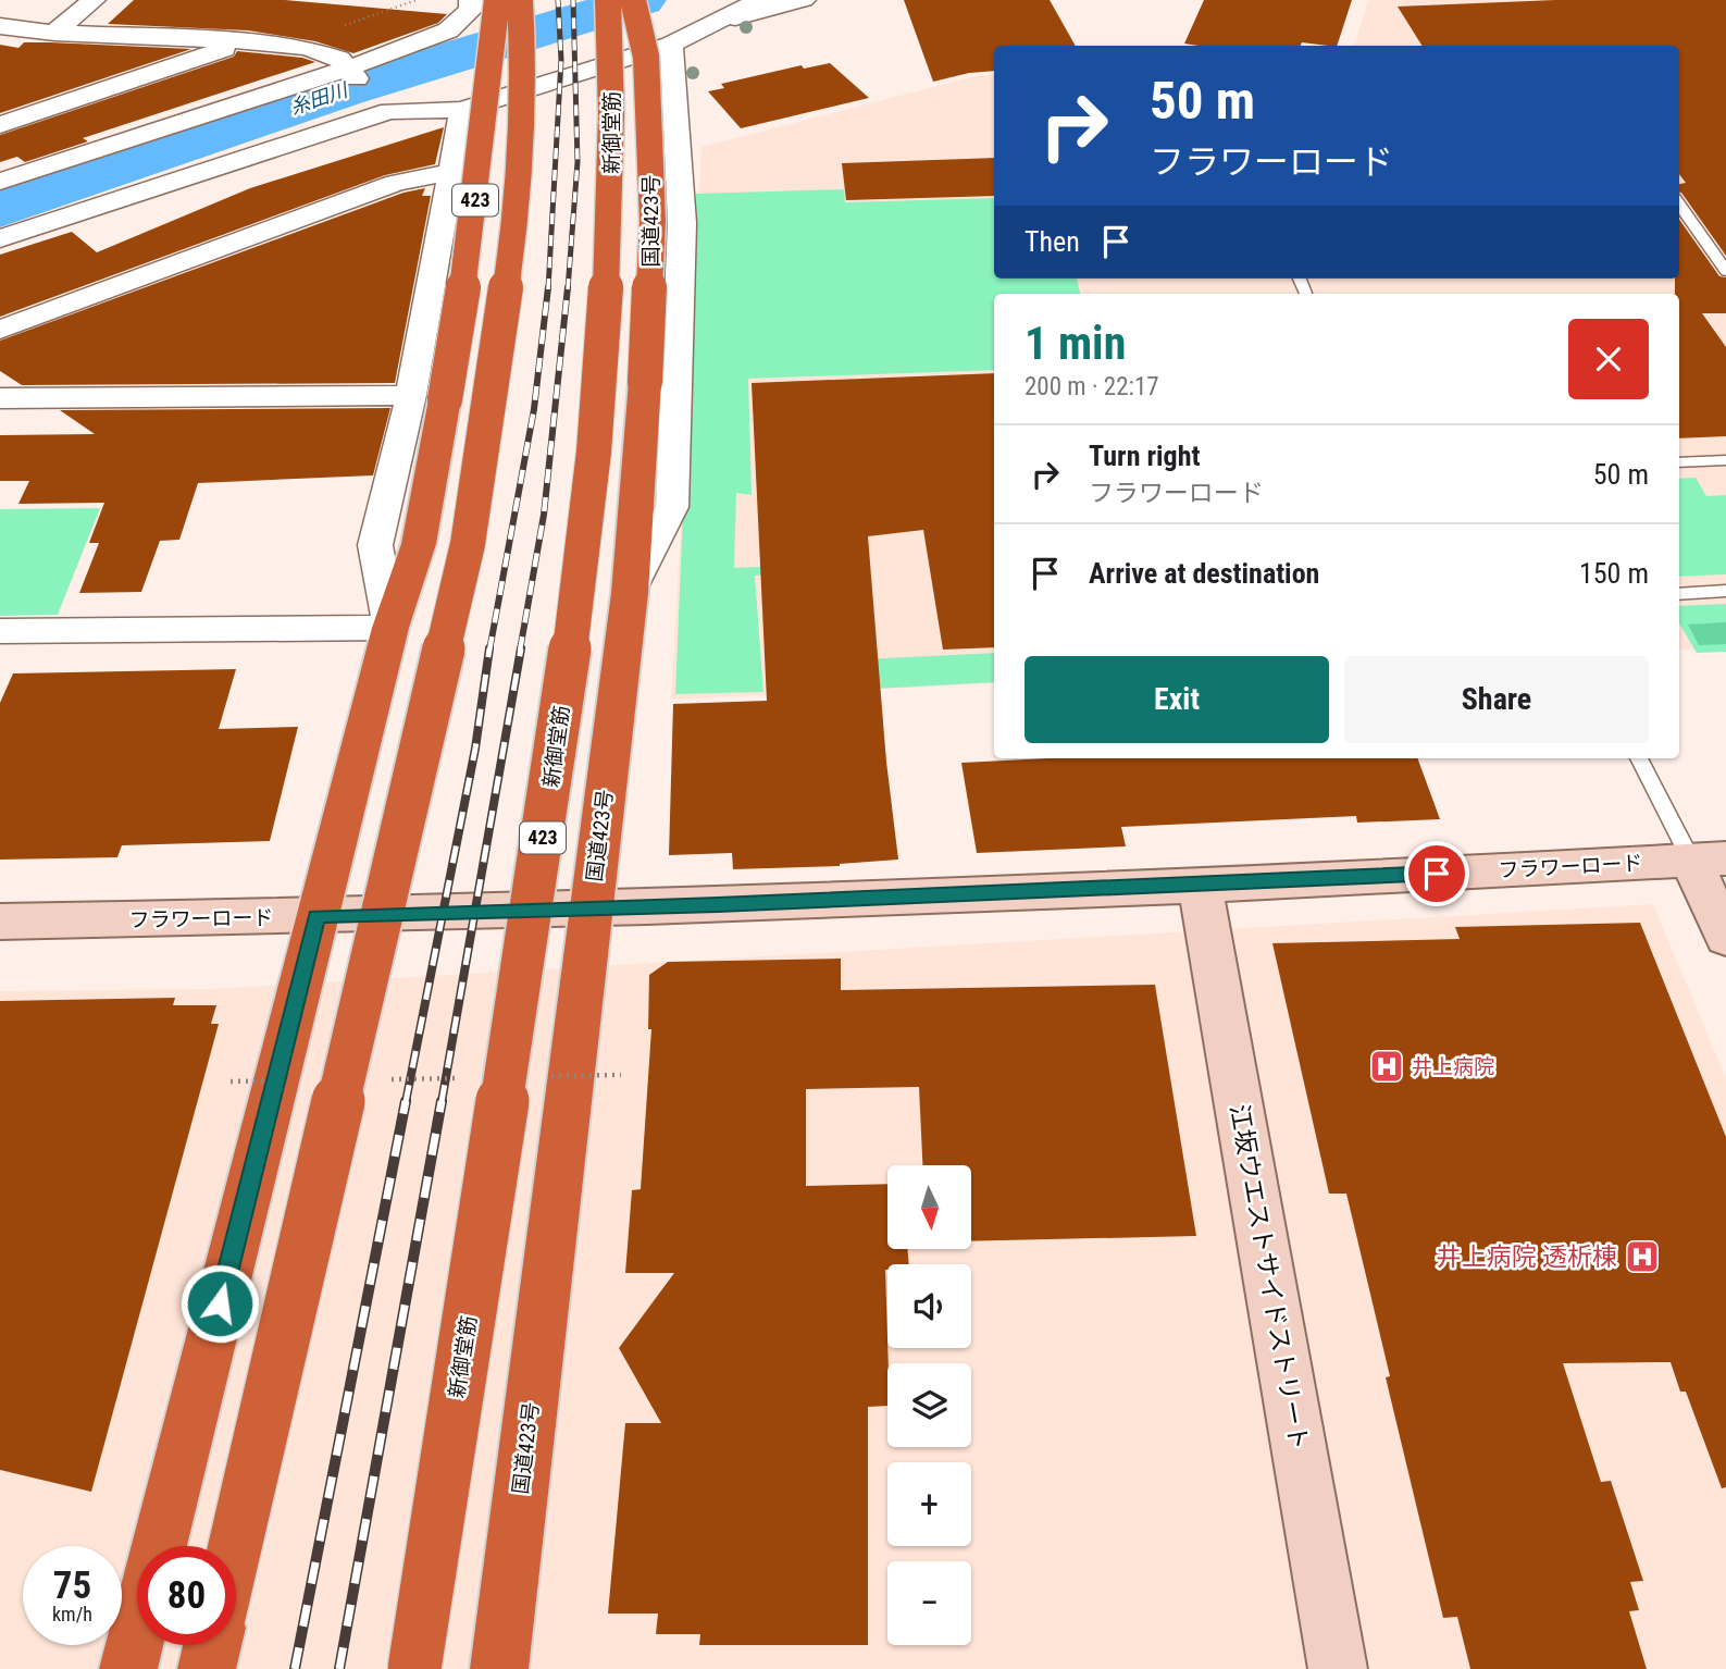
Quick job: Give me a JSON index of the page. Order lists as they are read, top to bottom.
{
  "streets": {
    "highway": ["新御堂筋", "423", "国道423号"],
    "street": ["フラワーロード", "江坂ウエストサイドストリート"]
  },
  "crossings": [
    ["423", "フラワーロード"],
    ["国道423号", "フラワーロード"],
    ["フラワーロード", "江坂ウエストサイドストリート"]
  ],
  "water": ["糸田川"],
  "places": {
    "hospital": ["井上病院", "井上病院 透析棟"]
  },
  "north": "bottom",
  "page": {
    "turn": ["50 m", "フラワーロード"],
    "then": "Then",
    "heading": ["1 min", "200 m · 22:17"],
    "list": [
      {
        "name": "Turn right",
        "note": "フラワーロード",
        "value": "50 m"
      },
      {
        "name": "Arrive at destination",
        "value": "150 m"
      }
    ],
    "buttons": ["Exit", "Share"],
    "map_buttons": ["+", "−"],
    "speed": "75 km/h",
    "limit": "80"
  }
}
